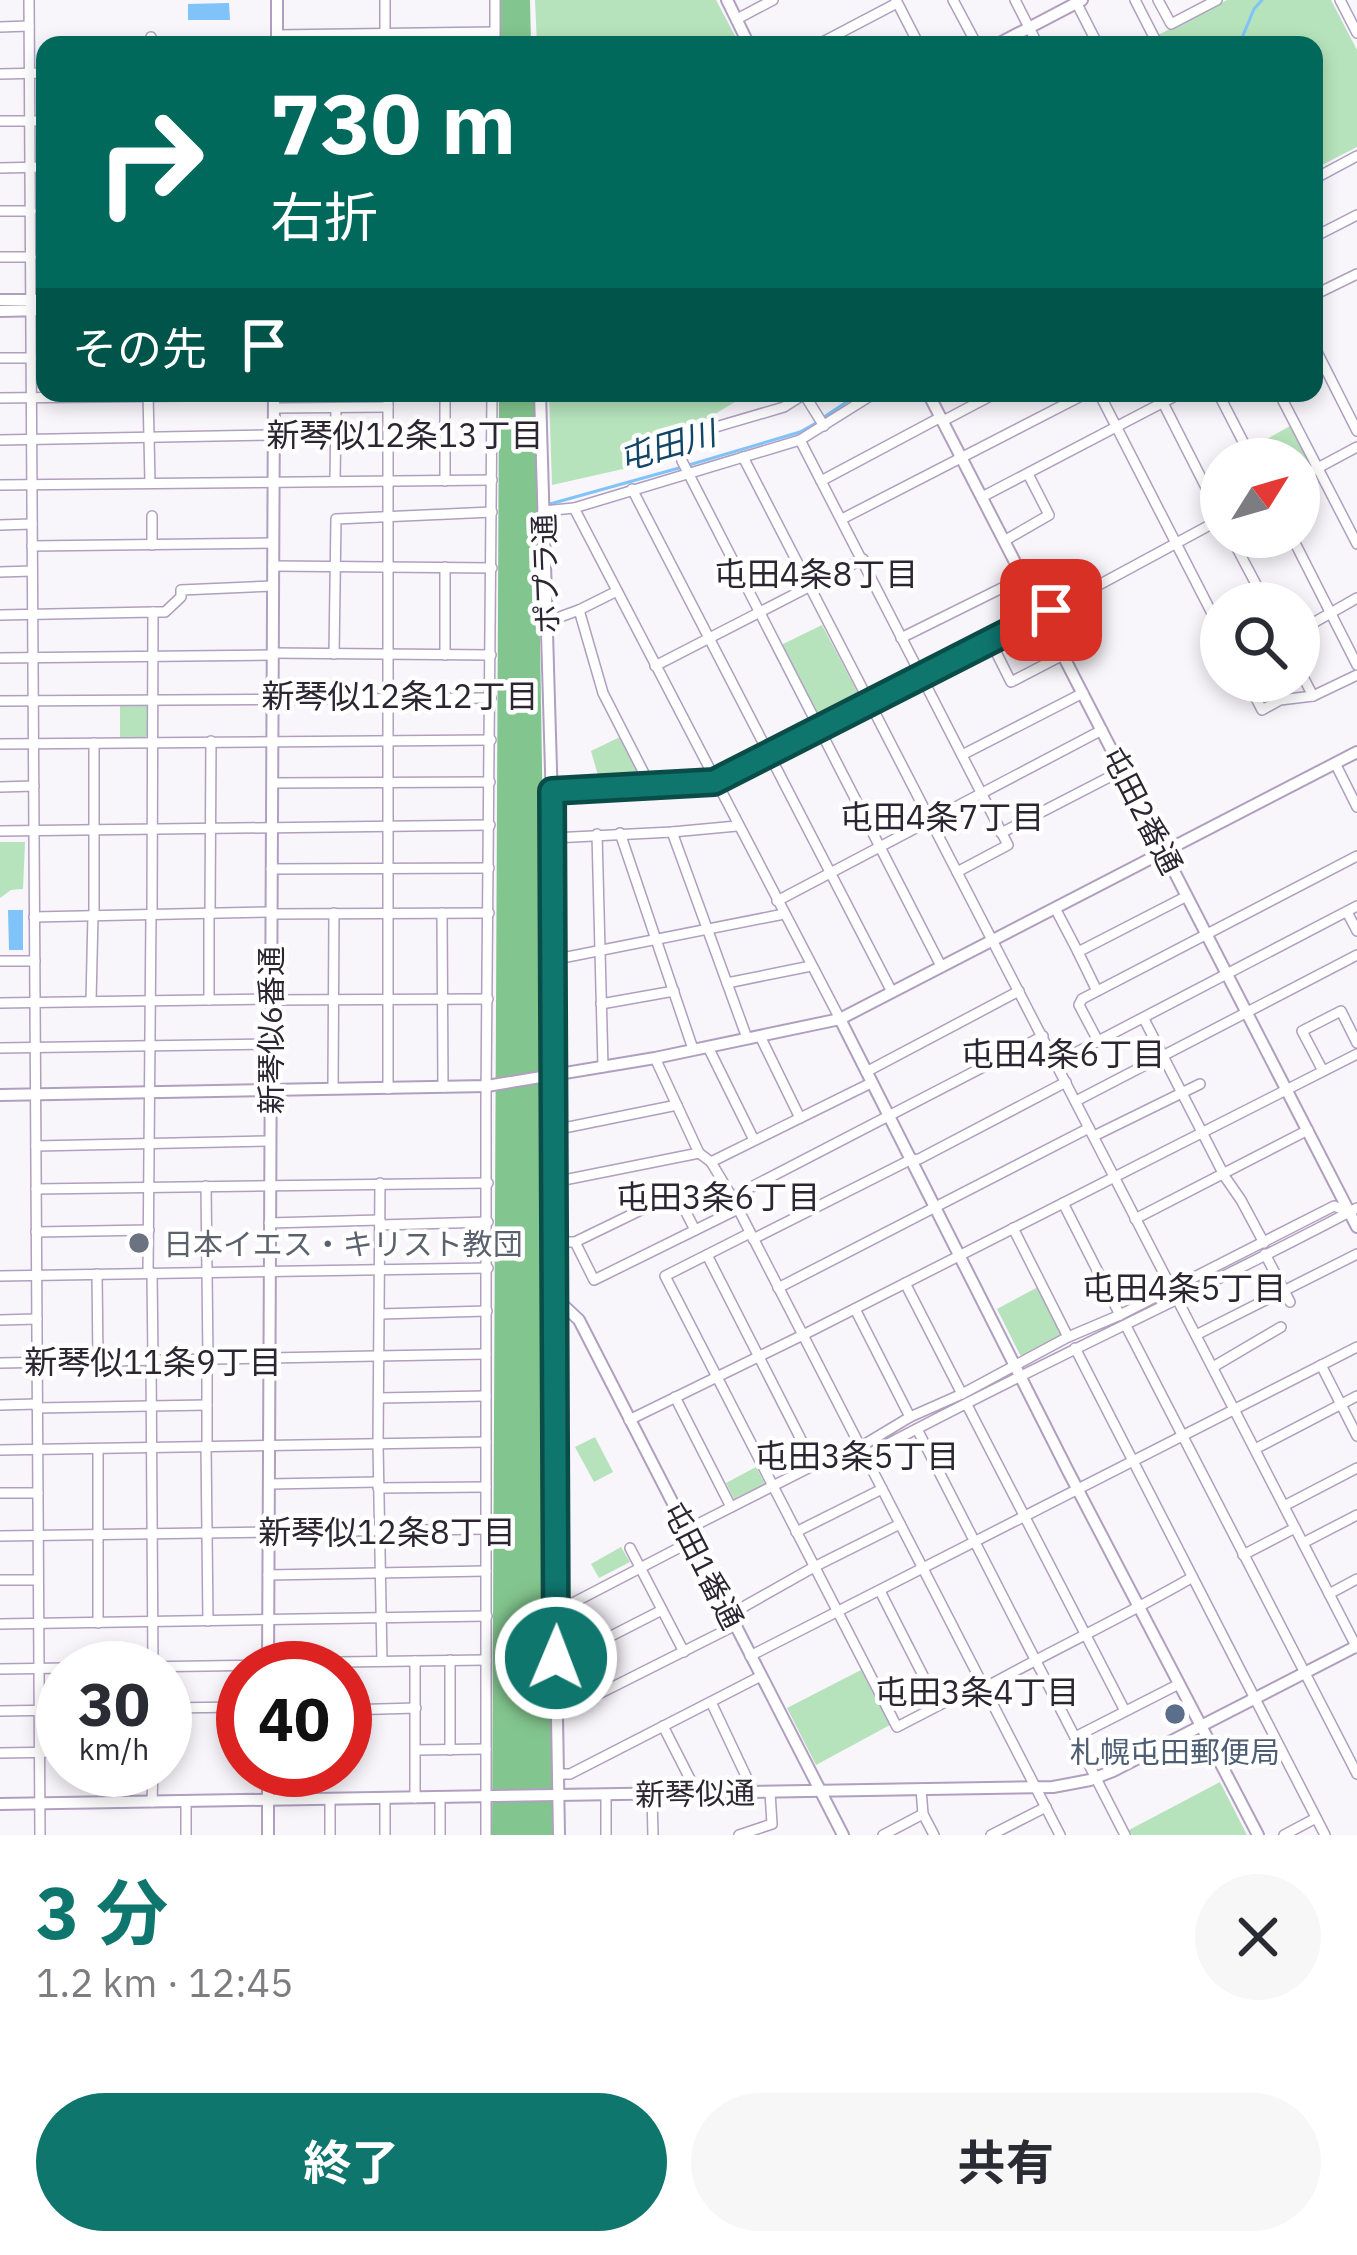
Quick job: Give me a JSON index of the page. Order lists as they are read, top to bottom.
{
  "streets": {
    "street": [
      "ポプラ通",
      "屯田2番通",
      "新琴似6番通",
      "屯田1番通",
      "新琴似通"
    ]
  },
  "crossings": [
    ["ポプラ通", "屯田1番通"],
    ["ポプラ通", "新琴似通"],
    ["屯田1番通", "新琴似通"]
  ],
  "districts": [
    "新琴似12条13丁目",
    "屯田4条8丁目",
    "新琴似12条12丁目",
    "屯田4条7丁目",
    "屯田4条6丁目",
    "屯田3条6丁目",
    "屯田4条5丁目",
    "新琴似11条9丁目",
    "屯田3条5丁目",
    "新琴似12条8丁目",
    "屯田3条4丁目"
  ],
  "water": ["屯田川"],
  "places": ["日本イエス・キリスト教団", "札幌屯田郵便局"],
  "north": "top right",
  "page": {
    "turn": ["730 m", "右折"],
    "then": "その先",
    "speed": "30 km/h",
    "limit": "40",
    "heading": ["3 分", "1.2 km · 12:45"],
    "buttons": ["終了", "共有"]
  }
}
